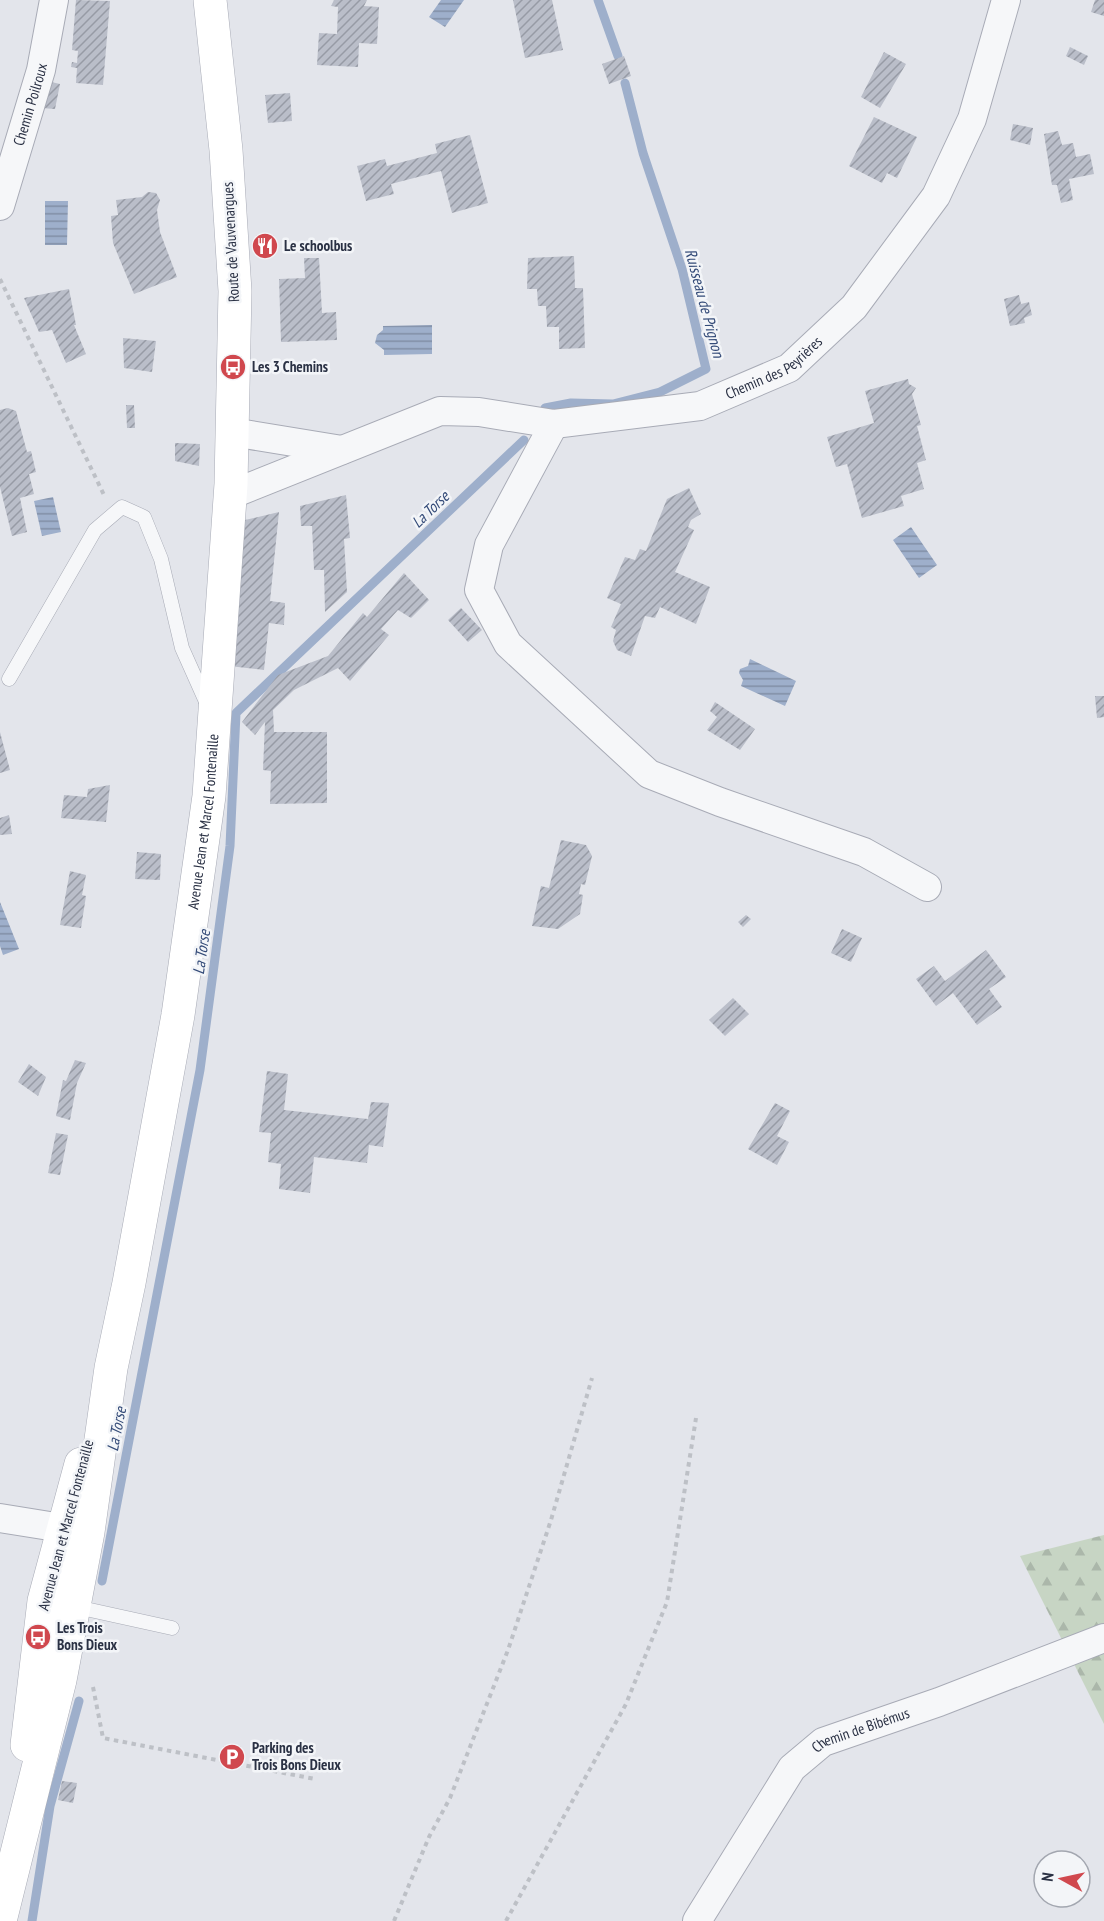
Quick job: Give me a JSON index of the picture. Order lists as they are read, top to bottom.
{
  "streets": {
    "main road": ["Route de Vauvenargues", "Avenue Jean et Marcel Fontenaille"],
    "street": ["Chemin Poilroux", "Chemin des Peyrières", "Chemin de Bibémus"]
  },
  "crossings": [
    ["Route de Vauvenargues", "Chemin des Peyrières"],
    ["Route de Vauvenargues", "Avenue Jean et Marcel Fontenaille"],
    ["Chemin des Peyrières", "Avenue Jean et Marcel Fontenaille"]
  ],
  "water": ["Ruisseau de Prignon", "La Torse"],
  "places": {
    "restaurant": ["Le schoolbus"],
    "bus stop": ["Les 3 Chemins", "Les Trois Bons Dieux"],
    "parking": ["Parking des Trois Bons Dieux"]
  },
  "north": "left"
}
